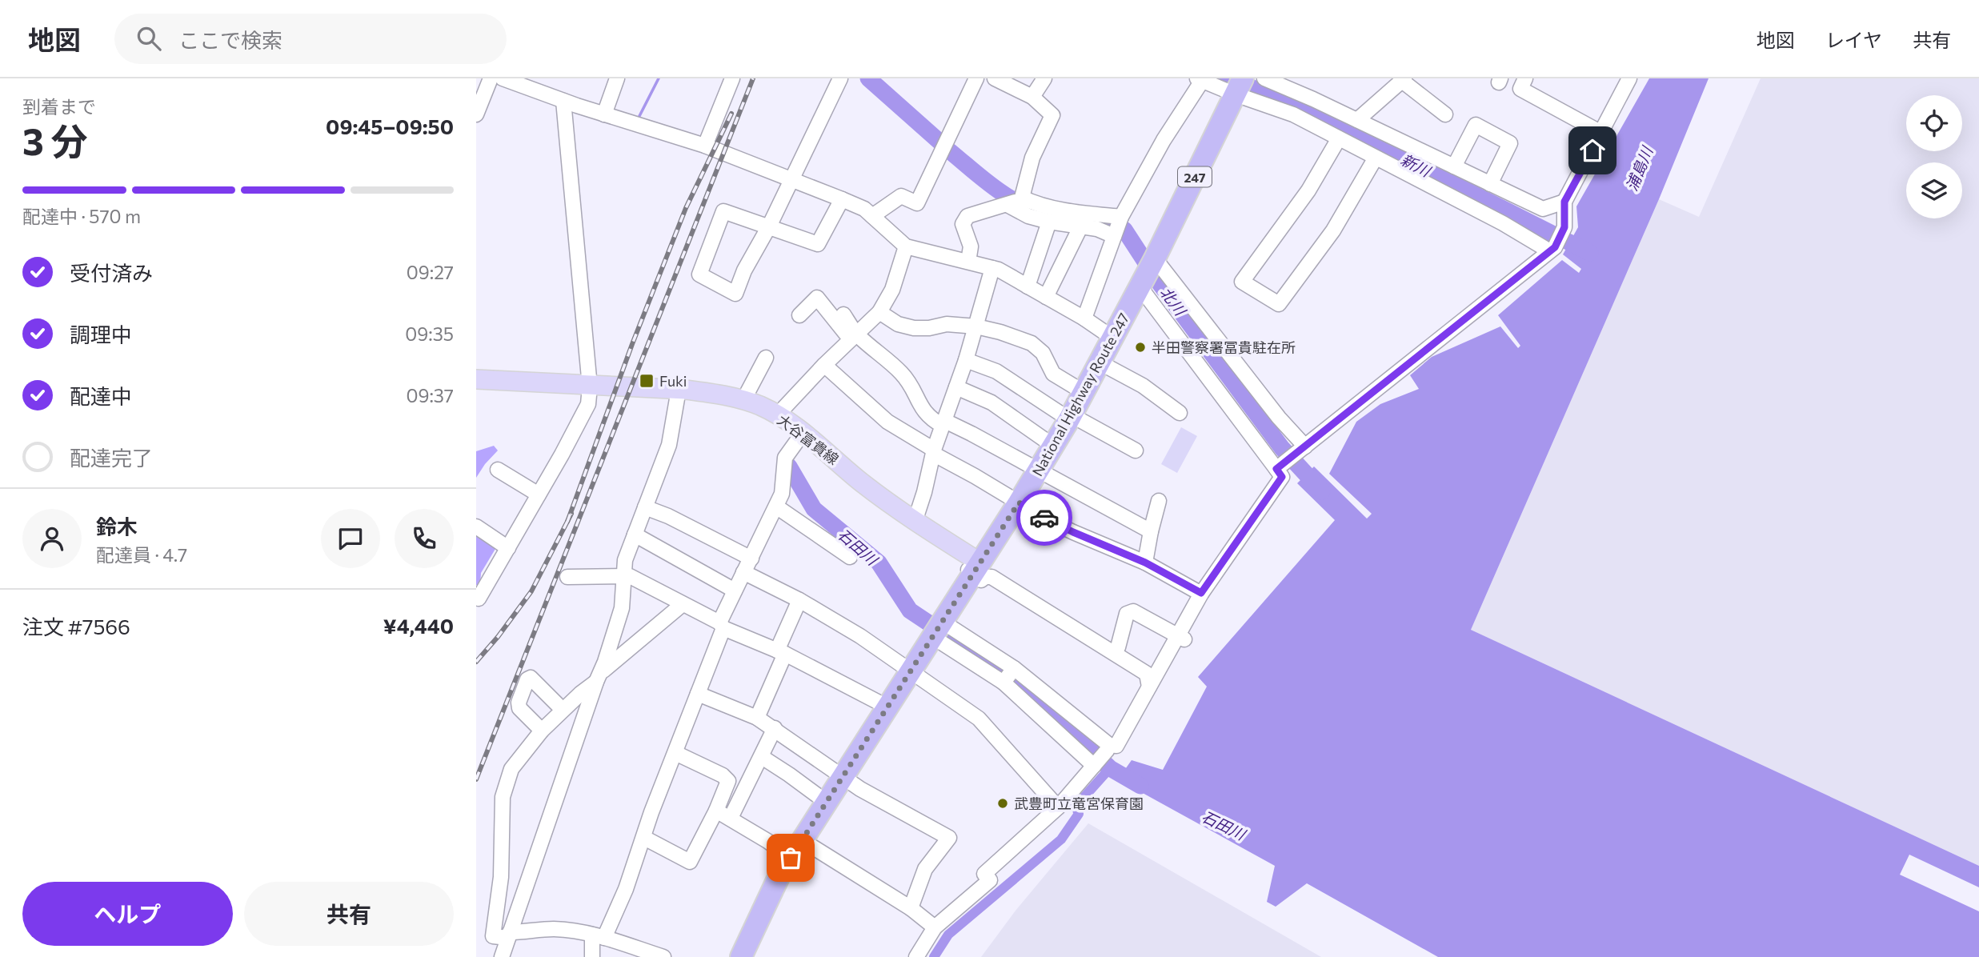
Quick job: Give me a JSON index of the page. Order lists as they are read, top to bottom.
{
  "streets": {
    "highway": ["247", "National Highway Route 247"],
    "main road": ["大谷富貴線"]
  },
  "crossings": [
    ["National Highway Route 247", "大谷富貴線"]
  ],
  "water": [
    "新川",
    "浦島川",
    "北川",
    "石田川"
  ],
  "places": {
    "other": ["半田警察署冨貴駐在所", "武豊町立竜宮保育園"],
    "transit": ["Fuki"]
  },
  "page": {
    "header": "地図",
    "search": "ここで検索",
    "nav": ["地図", "レイヤ", "共有"],
    "heading": ["3 分", "到着まで", "09:45–09:50"],
    "panel": [
      "鈴木",
      "配達員 · 4.7",
      "注文 #7566",
      "¥4,440"
    ],
    "bar": "配達中 · 570 m",
    "list": [
      ["受付済み", "09:27"],
      ["調理中", "09:35"],
      ["配達中", "09:37"],
      "配達完了"
    ],
    "buttons": ["ヘルプ", "共有"]
  }
}
